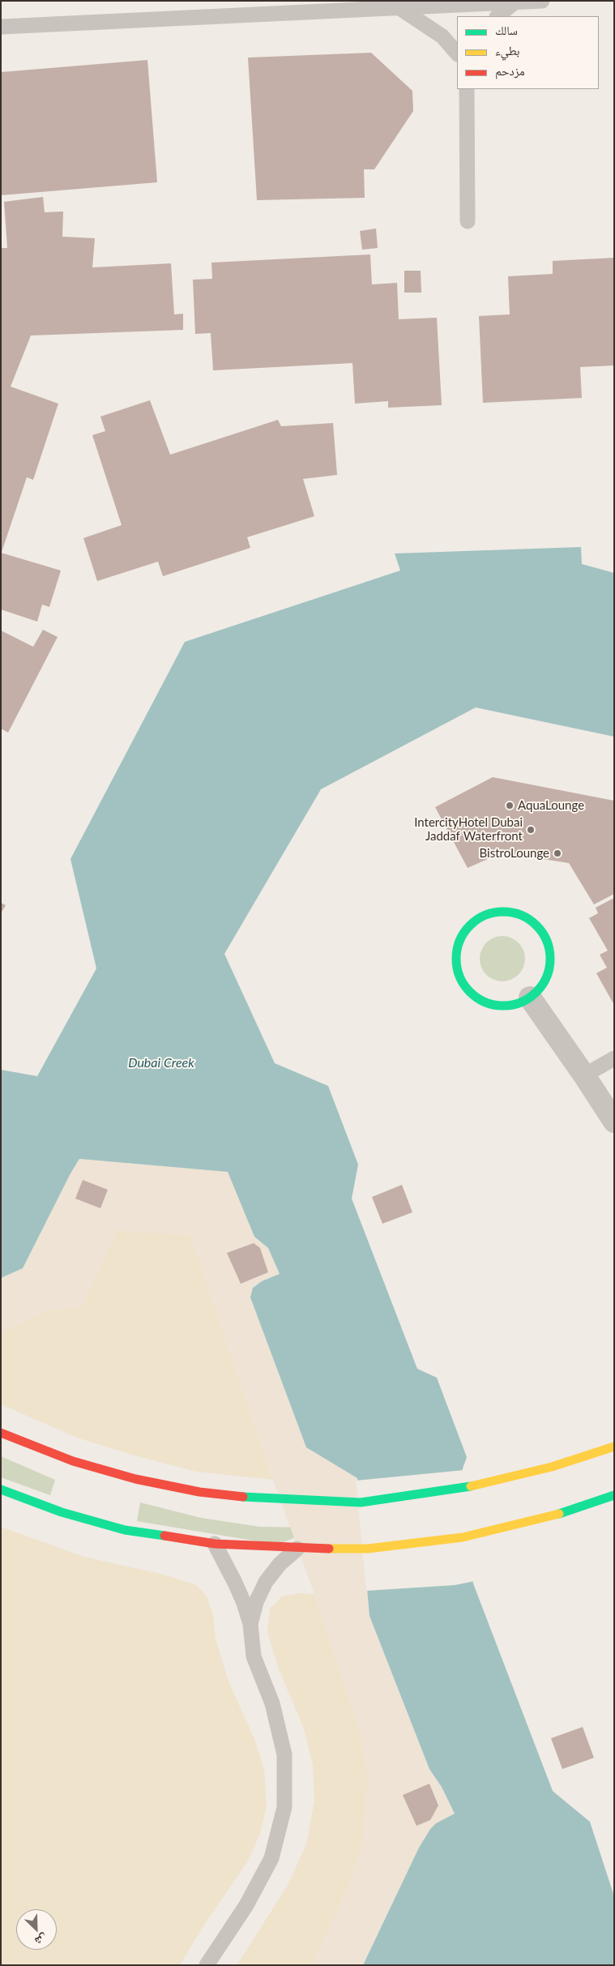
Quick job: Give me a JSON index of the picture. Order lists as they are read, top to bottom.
{
  "water": ["Dubai Creek"],
  "places": ["AquaLounge", "IntercityHotel Dubai Jaddaf Waterfront", "BistroLounge"],
  "legend": ["سالك", "بطيء", "مزدحم"],
  "north": "bottom right"
}
